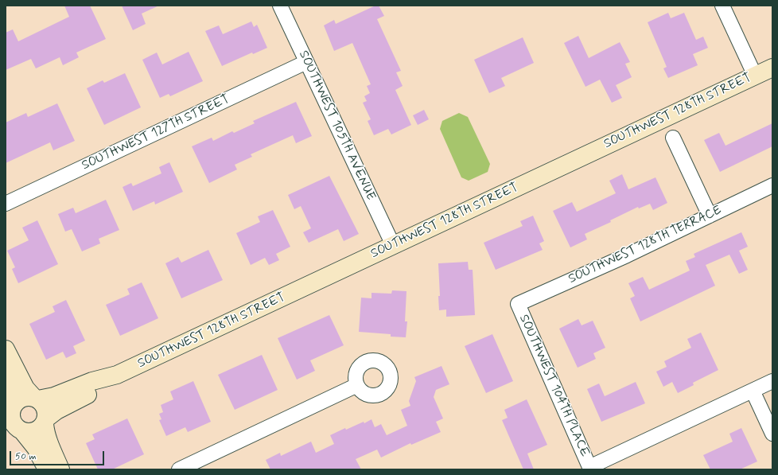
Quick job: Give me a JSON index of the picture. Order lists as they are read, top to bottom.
{
  "streets": {
    "street": [
      "SOUTHWEST 128TH STREET",
      "SOUTHWEST 105TH AVENUE",
      "SOUTHWEST 127TH STREET",
      "SOUTHWEST 128TH TERRACE",
      "SOUTHWEST 104TH PLACE"
    ]
  },
  "crossings": [
    ["SOUTHWEST 128TH STREET", "SOUTHWEST 105TH AVENUE"],
    ["SOUTHWEST 105TH AVENUE", "SOUTHWEST 127TH STREET"],
    ["SOUTHWEST 128TH TERRACE", "SOUTHWEST 104TH PLACE"]
  ],
  "scale_bar": "50 m"
}
